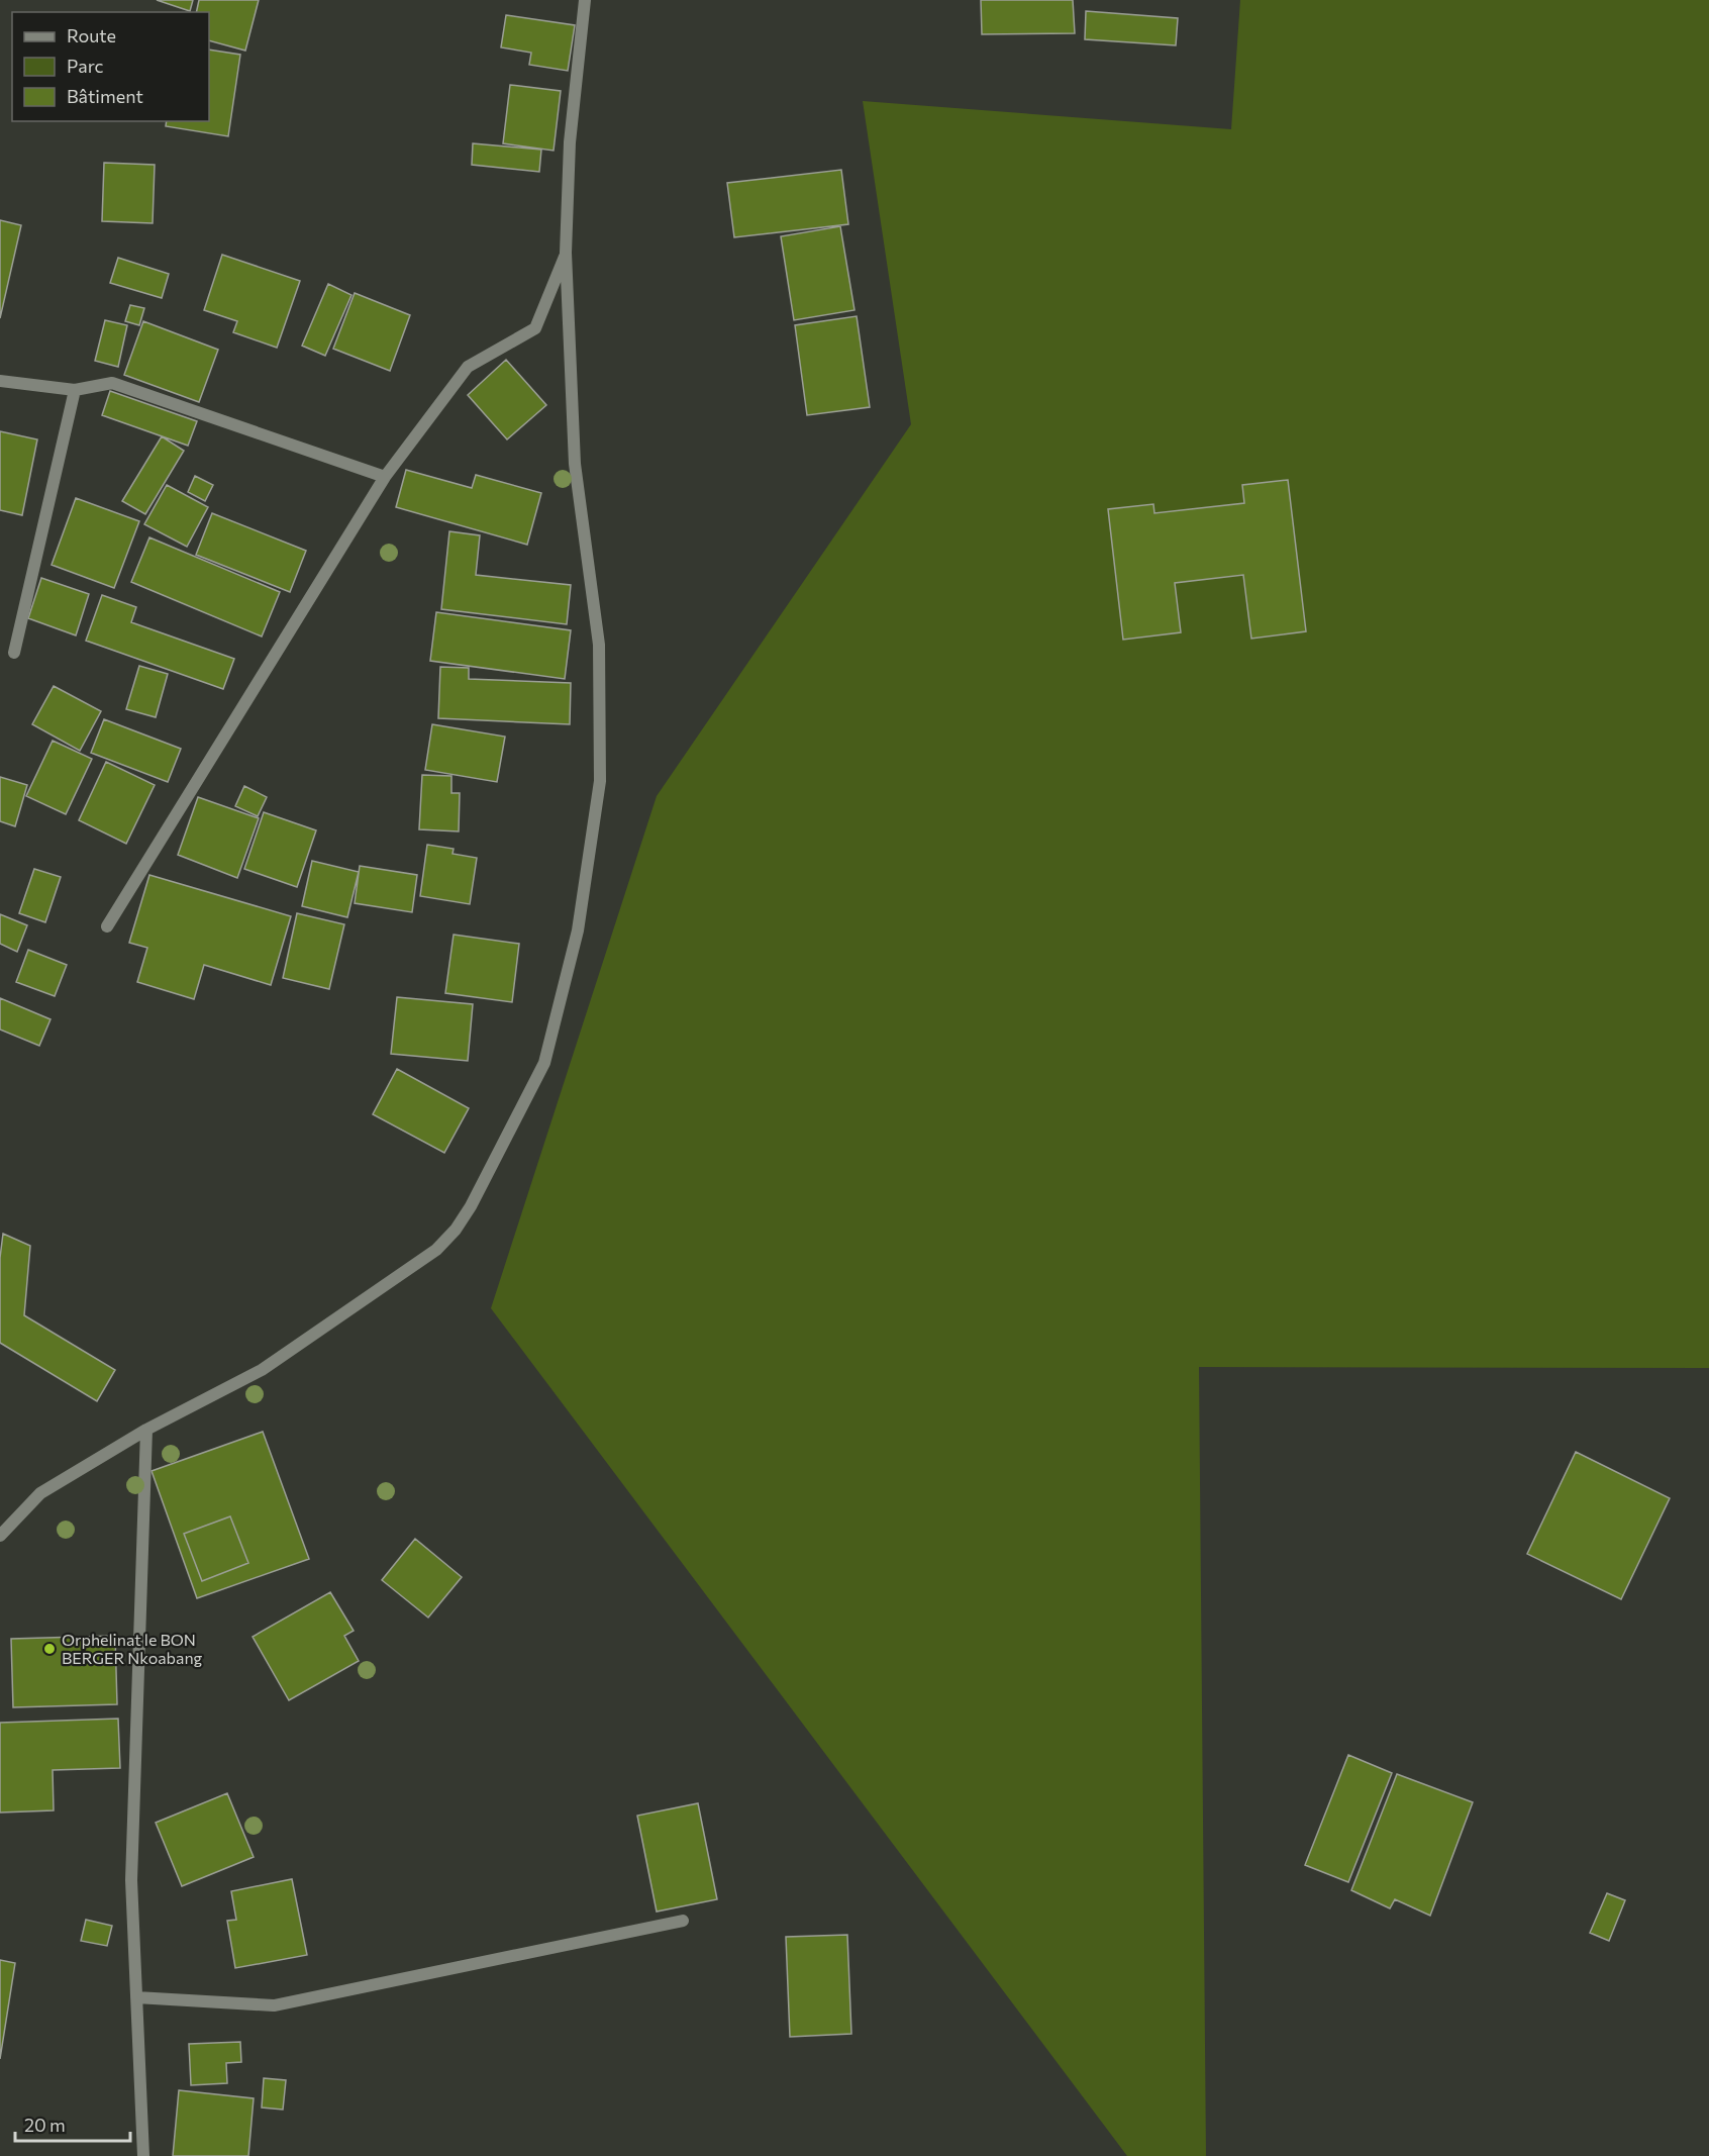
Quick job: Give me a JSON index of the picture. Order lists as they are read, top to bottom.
{
  "places": ["Orphelinat le BON BERGER Nkoabang"],
  "legend": ["Route", "Parc", "Bâtiment"],
  "scale_bar": "20 m"
}
